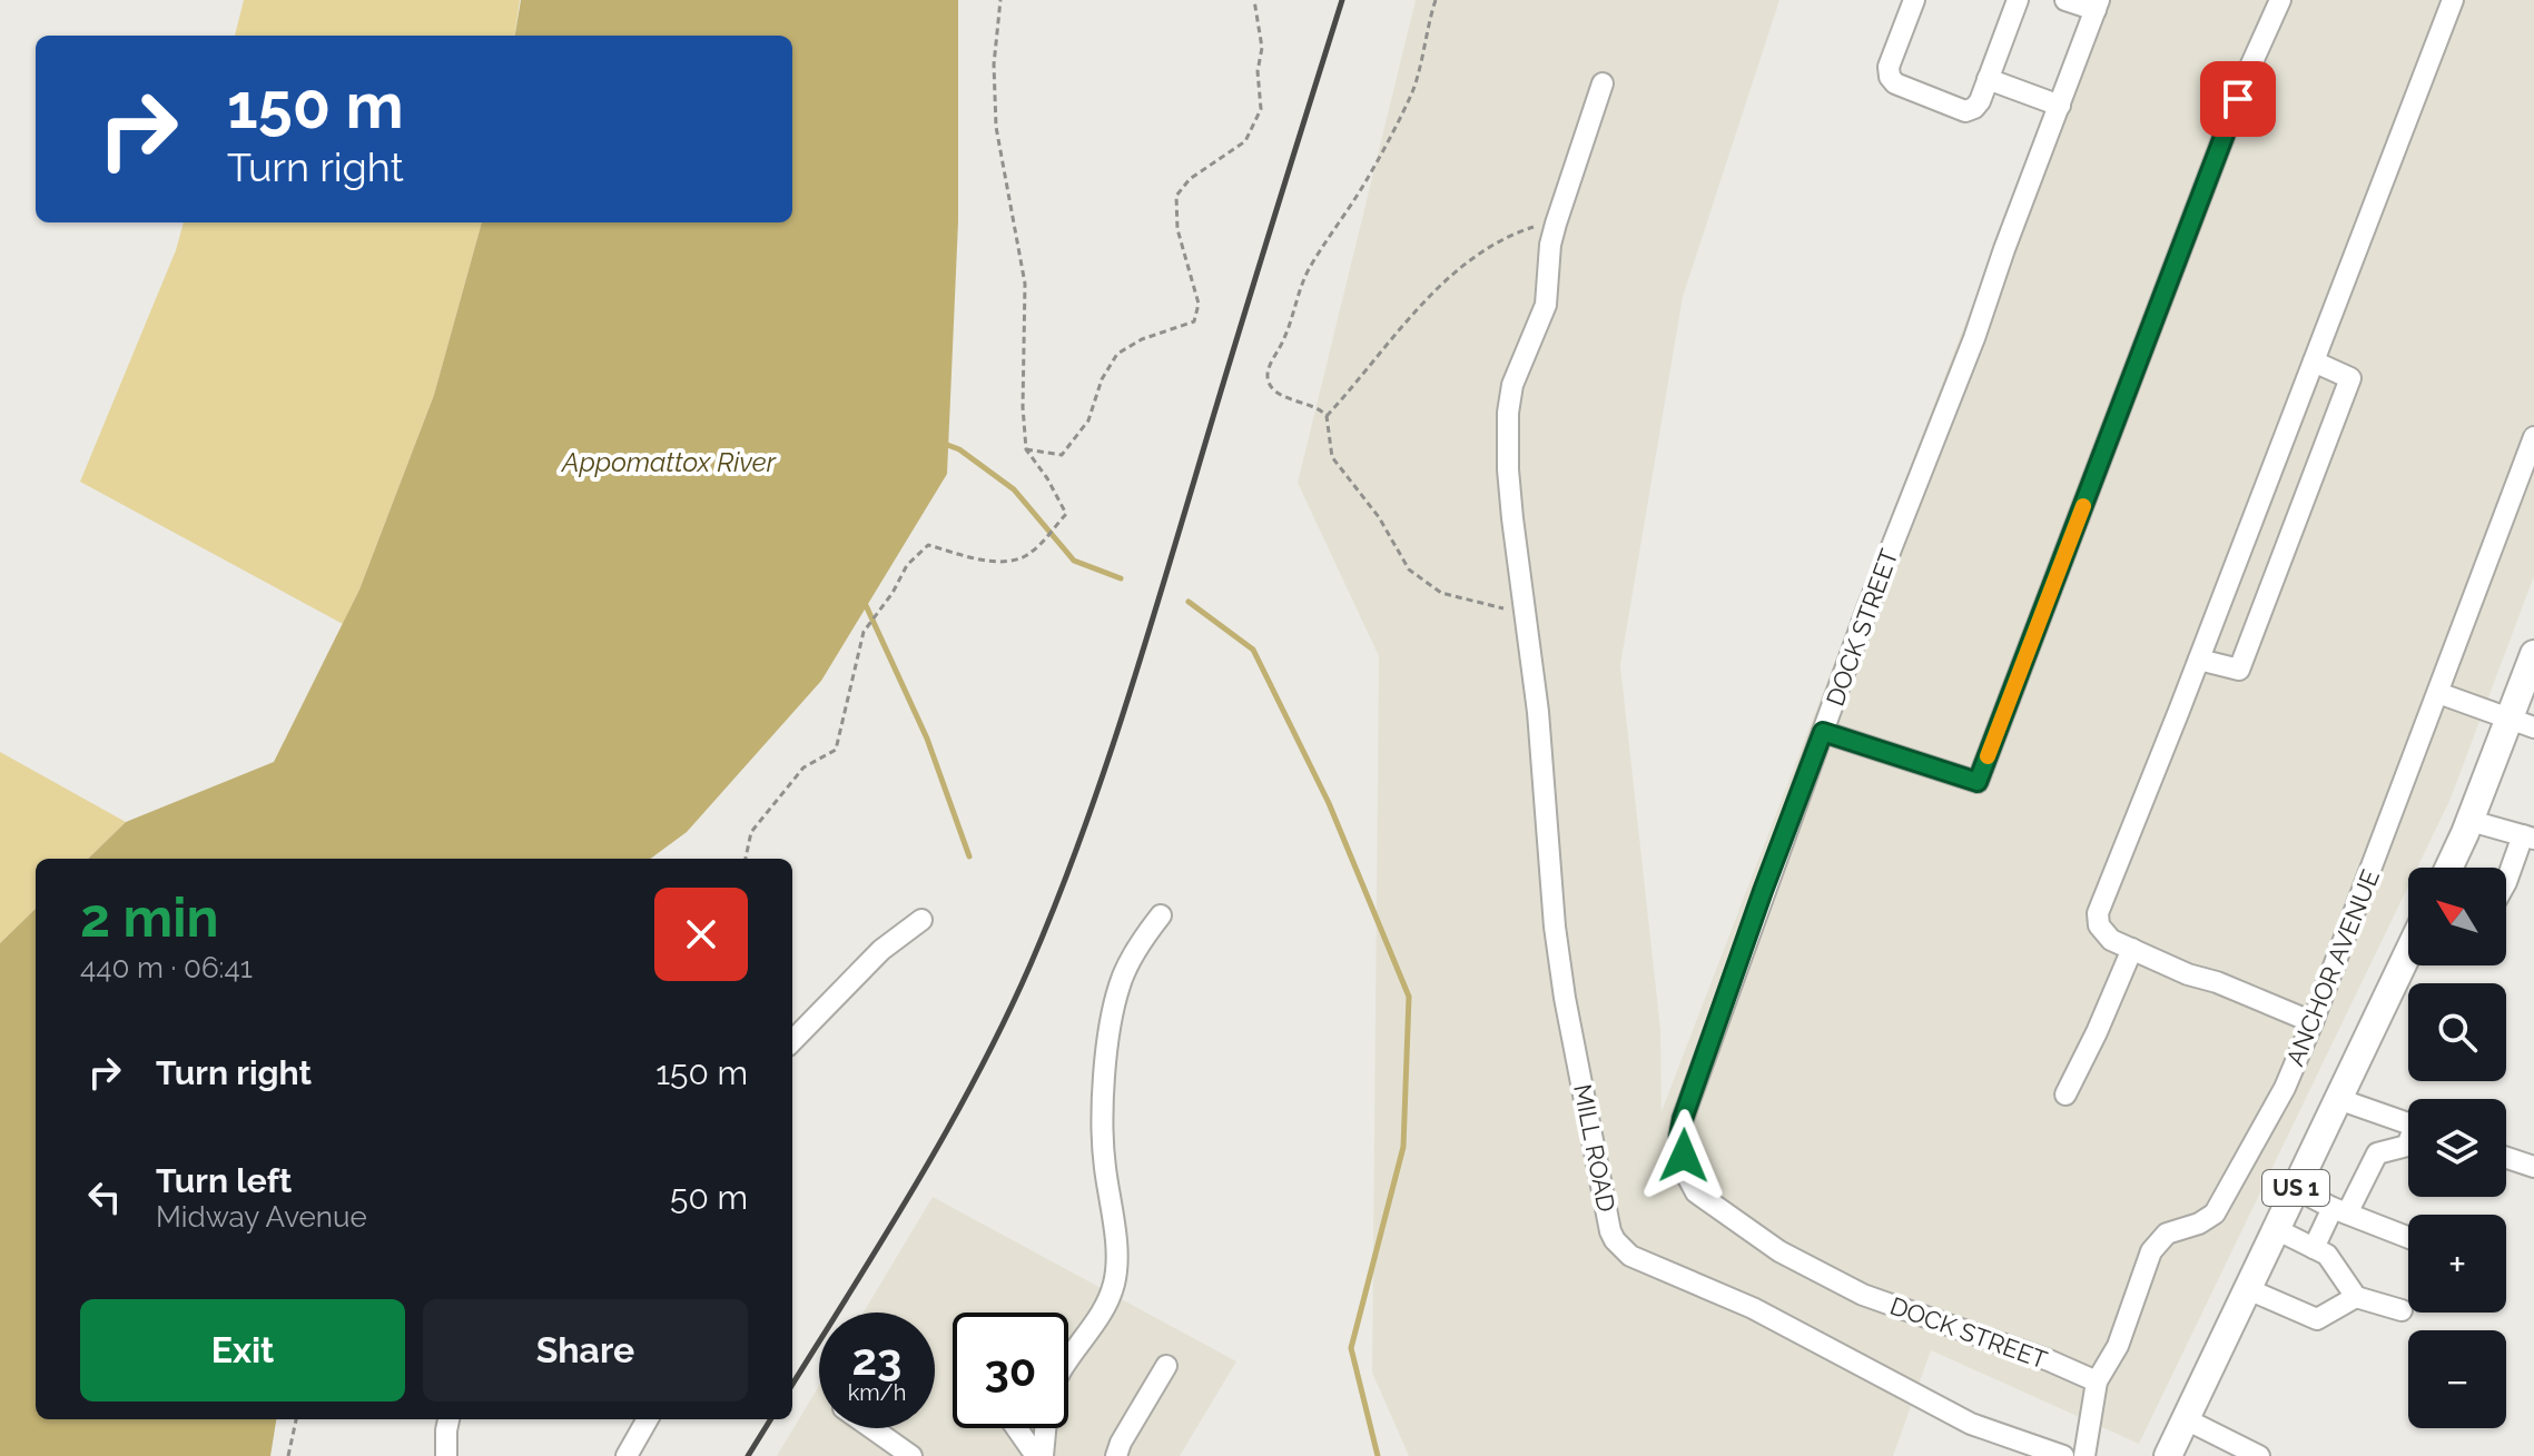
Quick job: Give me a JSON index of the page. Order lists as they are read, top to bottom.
{
  "streets": {
    "main road": ["US 1"],
    "street": ["DOCK STREET", "ANCHOR AVENUE", "MILL ROAD"]
  },
  "crossings": [
    ["DOCK STREET", "ANCHOR AVENUE"]
  ],
  "water": ["Appomattox River"],
  "north": "top left",
  "page": {
    "turn": ["150 m", "Turn right"],
    "heading": ["2 min", "440 m · 06:41"],
    "map_buttons": ["+", "−"],
    "list": [
      {
        "name": "Turn right",
        "value": "150 m"
      },
      {
        "name": "Turn left",
        "note": "Midway Avenue",
        "value": "50 m"
      }
    ],
    "buttons": ["Exit", "Share"],
    "speed": "23 km/h",
    "limit": "30"
  }
}
